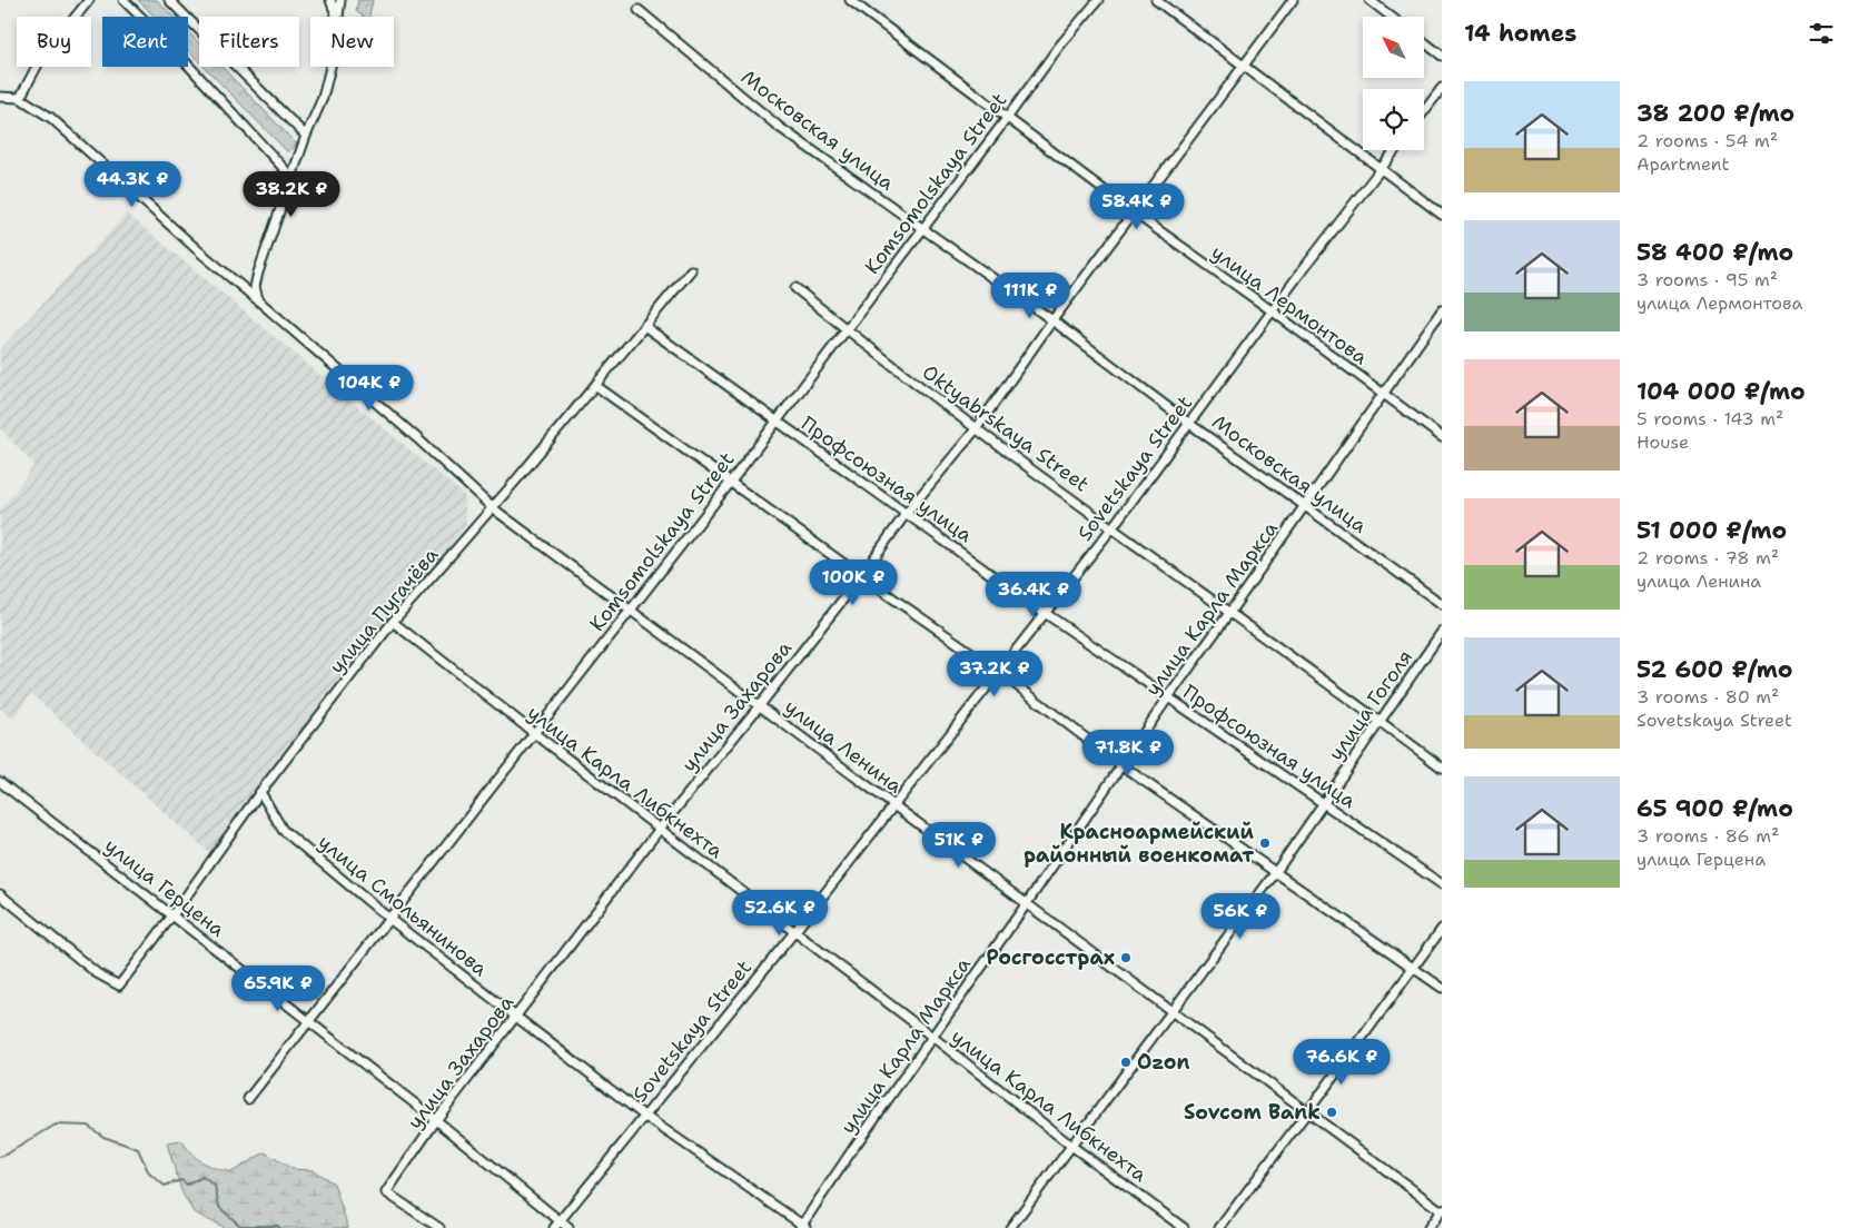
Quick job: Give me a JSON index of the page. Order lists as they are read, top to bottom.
{
  "streets": {
    "street": [
      "Московская улица",
      "Komsomolskaya Street",
      "улица Лермонтова",
      "Oktyabrskaya Street",
      "Sovetskaya Street",
      "Профсоюзная улица",
      "улица Карла Маркса",
      "улица Пугачёва",
      "улица Гоголя",
      "улица Захарова",
      "улица Ленина",
      "улица Карла Либкнехта",
      "улица Герцена",
      "улица Смольянинова"
    ]
  },
  "crossings": [
    ["Московская улица", "Komsomolskaya Street"],
    ["Московская улица", "Sovetskaya Street"],
    ["Московская улица", "улица Карла Маркса"],
    ["Московская улица", "улица Захарова"],
    ["Komsomolskaya Street", "улица Лермонтова"],
    ["Komsomolskaya Street", "Oktyabrskaya Street"],
    ["Komsomolskaya Street", "Профсоюзная улица"],
    ["Komsomolskaya Street", "улица Ленина"],
    ["Komsomolskaya Street", "улица Карла Либкнехта"],
    ["Komsomolskaya Street", "улица Герцена"],
    ["Komsomolskaya Street", "улица Смольянинова"],
    ["улица Лермонтова", "Sovetskaya Street"],
    ["улица Лермонтова", "улица Карла Маркса"],
    ["улица Лермонтова", "улица Захарова"],
    ["Oktyabrskaya Street", "Sovetskaya Street"],
    ["Oktyabrskaya Street", "улица Карла Маркса"],
    ["Oktyabrskaya Street", "улица Гоголя"],
    ["Oktyabrskaya Street", "улица Захарова"],
    ["Sovetskaya Street", "Профсоюзная улица"],
    ["Sovetskaya Street", "улица Ленина"],
    ["Sovetskaya Street", "улица Карла Либкнехта"],
    ["Sovetskaya Street", "улица Герцена"],
    ["Sovetskaya Street", "улица Смольянинова"],
    ["Профсоюзная улица", "улица Карла Маркса"],
    ["Профсоюзная улица", "улица Пугачёва"],
    ["Профсоюзная улица", "улица Гоголя"],
    ["Профсоюзная улица", "улица Захарова"],
    ["улица Карла Маркса", "улица Ленина"],
    ["улица Карла Маркса", "улица Карла Либкнехта"],
    ["улица Карла Маркса", "улица Смольянинова"],
    ["улица Пугачёва", "улица Ленина"],
    ["улица Пугачёва", "улица Карла Либкнехта"],
    ["улица Пугачёва", "улица Герцена"],
    ["улица Пугачёва", "улица Смольянинова"],
    ["улица Гоголя", "улица Ленина"],
    ["улица Гоголя", "улица Карла Либкнехта"],
    ["улица Захарова", "улица Ленина"],
    ["улица Захарова", "улица Карла Либкнехта"],
    ["улица Захарова", "улица Герцена"],
    ["улица Захарова", "улица Смольянинова"]
  ],
  "places": [
    "Красноармейский районный военкомат",
    "Росгосстрах",
    "Ozon",
    "Sovcom Bank"
  ],
  "north": "top left",
  "page": {
    "heading": "14 homes",
    "chip": [
      "Buy",
      "Rent",
      "Filters",
      "New"
    ],
    "list": [
      {
        "name": "38 200 ₽/mo",
        "note": "2 rooms · 54 m² · Apartment"
      },
      {
        "name": "58 400 ₽/mo",
        "note": "3 rooms · 95 m² · улица Лермонтова"
      },
      {
        "name": "104 000 ₽/mo",
        "note": "5 rooms · 143 m² · House"
      },
      {
        "name": "51 000 ₽/mo",
        "note": "2 rooms · 78 m² · улица Ленина"
      },
      {
        "name": "52 600 ₽/mo",
        "note": "3 rooms · 80 m² · Sovetskaya Street"
      },
      {
        "name": "65 900 ₽/mo",
        "note": "3 rooms · 86 m² · улица Герцена"
      }
    ],
    "price": [
      "44.3K ₽",
      "38.2K ₽",
      "58.4K ₽",
      "111K ₽",
      "104K ₽",
      "100K ₽",
      "36.4K ₽",
      "37.2K ₽",
      "71.8K ₽",
      "51K ₽",
      "52.6K ₽",
      "56K ₽",
      "65.9K ₽",
      "76.6K ₽"
    ]
  }
}
